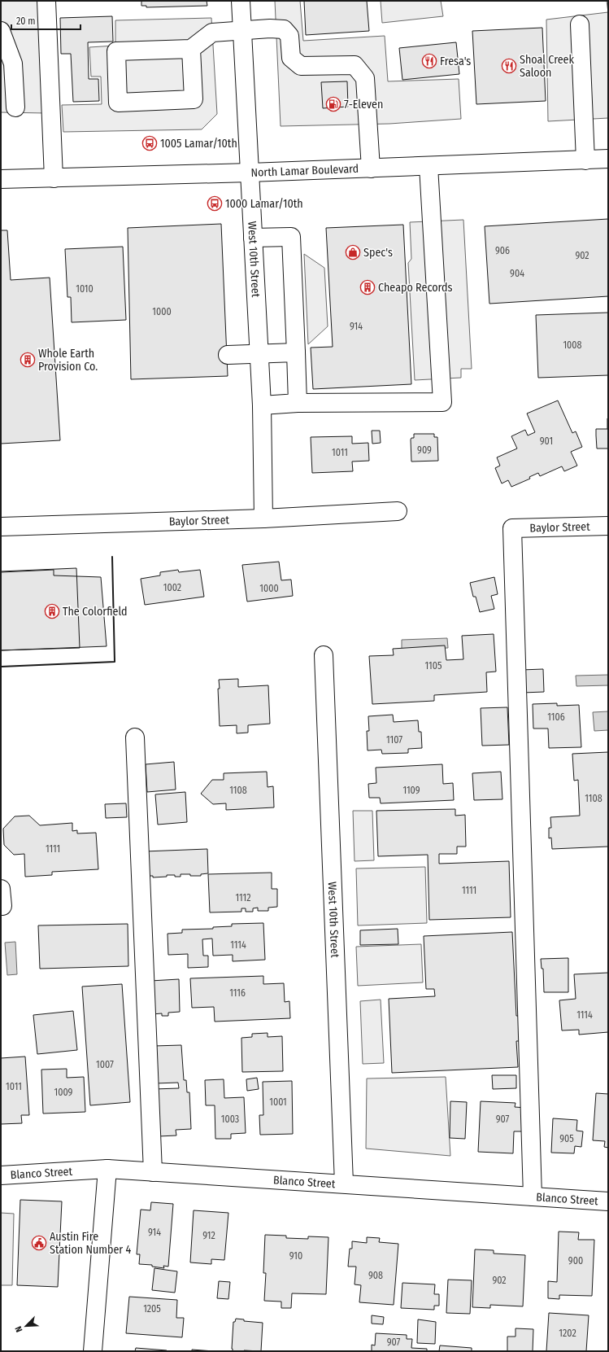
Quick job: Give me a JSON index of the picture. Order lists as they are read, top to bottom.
{
  "streets": {
    "street": [
      "North Lamar Boulevard",
      "West 10th Street",
      "Baylor Street",
      "Blanco Street"
    ]
  },
  "crossings": [
    ["North Lamar Boulevard", "West 10th Street"],
    ["West 10th Street", "Baylor Street"],
    ["West 10th Street", "Blanco Street"],
    ["Baylor Street", "Blanco Street"]
  ],
  "places": {
    "restaurant": ["Fresa's", "Shoal Creek Saloon"],
    "fuel station": ["7-Eleven"],
    "bus stop": ["1005 Lamar/10th", "1000 Lamar/10th"],
    "shop": ["Spec's"],
    "building": ["Cheapo Records", "Whole Earth Provision Co.", "The Colorfield"],
    "public building": ["Austin Fire Station Number 4"]
  },
  "house_numbers": [
    "906",
    "902",
    "904",
    "1010",
    "1000",
    "914",
    "1008",
    "901",
    "909",
    "1011",
    "1002",
    "1000",
    "1105",
    "1106",
    "1107",
    "1108",
    "1109",
    "1108",
    "1111",
    "1111",
    "1112",
    "1114",
    "1116",
    "1114",
    "1007",
    "1011",
    "1009",
    "1001",
    "1003",
    "907",
    "905",
    "914",
    "912",
    "910",
    "900",
    "908",
    "902",
    "1205",
    "1202",
    "907"
  ],
  "scale_bar": "20 m",
  "north": "bottom left"
}
